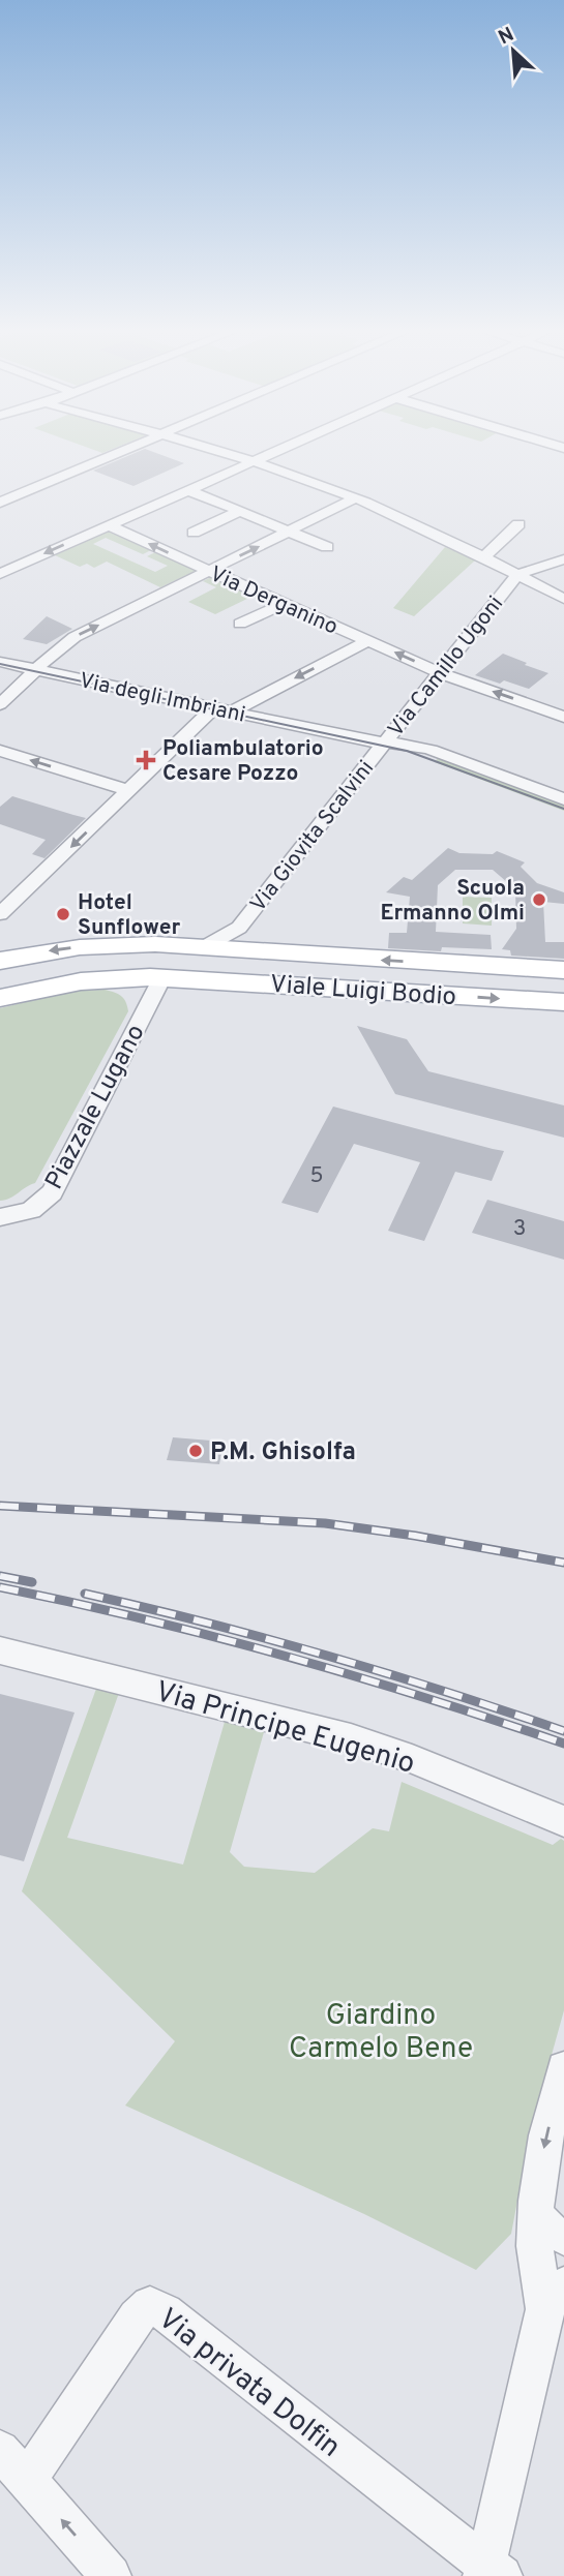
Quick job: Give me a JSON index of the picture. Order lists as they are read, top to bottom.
{
  "streets": {
    "main road": ["Viale Luigi Bodio"],
    "street": [
      "Via Derganino",
      "Via Camillo Ugoni",
      "Via degli Imbriani",
      "Via Giovita Scalvini",
      "Piazzale Lugano",
      "Via Principe Eugenio",
      "Via privata Dolfin"
    ]
  },
  "crossings": [
    ["Via Derganino", "Via Camillo Ugoni"],
    ["Via Camillo Ugoni", "Via degli Imbriani"],
    ["Via Camillo Ugoni", "Via Giovita Scalvini"],
    ["Via degli Imbriani", "Via Giovita Scalvini"],
    ["Via Giovita Scalvini", "Viale Luigi Bodio"],
    ["Viale Luigi Bodio", "Piazzale Lugano"]
  ],
  "parks": ["Giardino Carmelo Bene"],
  "places": {
    "health": ["Poliambulatorio Cesare Pozzo"],
    "other": ["Scuola Ermanno Olmi", "Hotel Sunflower", "P.M. Ghisolfa"]
  },
  "house_numbers": ["5", "3"],
  "north": "top left"
}
